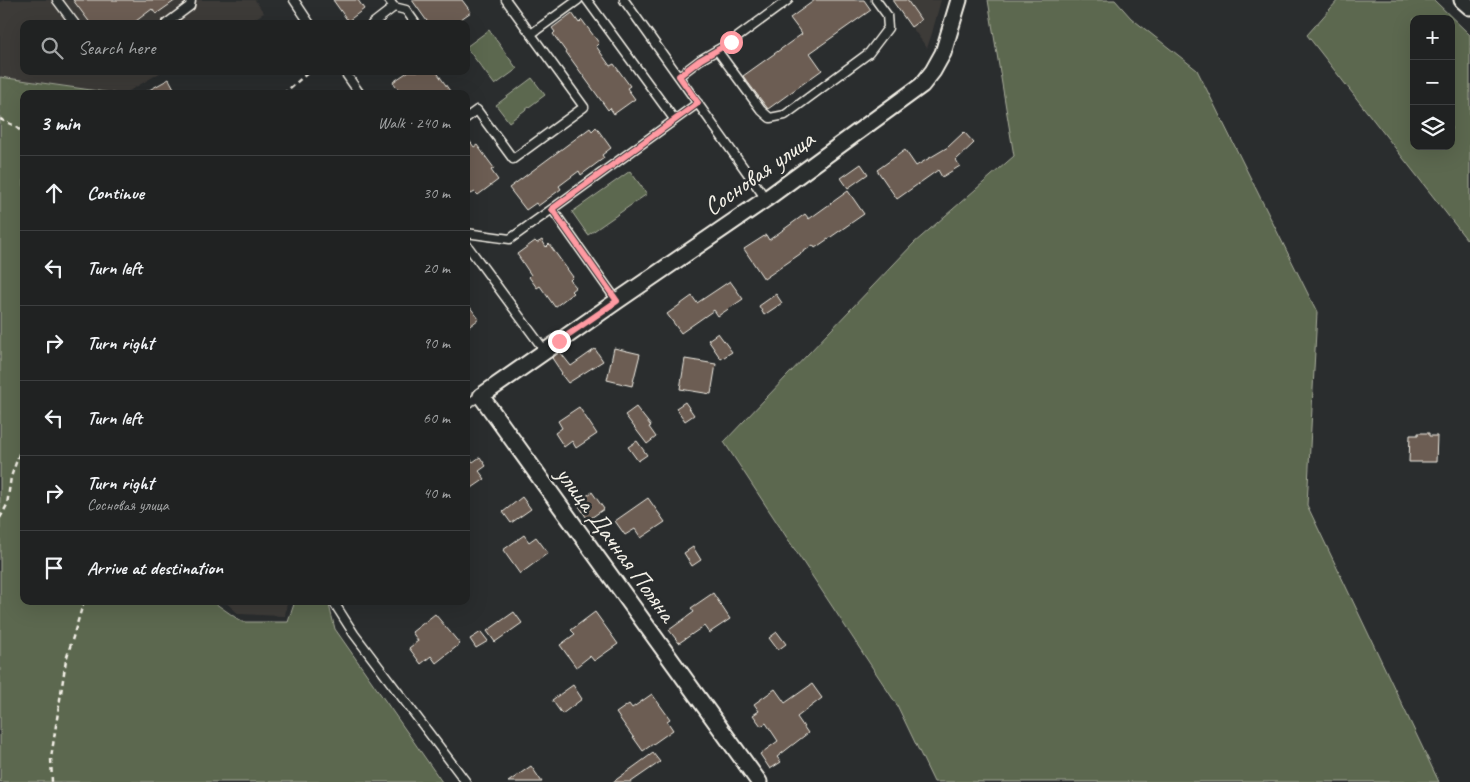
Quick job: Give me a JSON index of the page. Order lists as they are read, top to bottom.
{
  "streets": {
    "street": ["Сосновая улица", "улица Дачная Поляна"]
  },
  "page": {
    "map_buttons": ["+", "−"],
    "search": "Search here",
    "heading": ["3 min", "Walk · 240 m"],
    "list": [
      ["Continue", "30 m"],
      ["Turn left", "20 m"],
      ["Turn right", "90 m"],
      ["Turn left", "60 m"],
      ["Turn right", "Сосновая улица", "40 m"],
      "Arrive at destination"
    ]
  }
}
